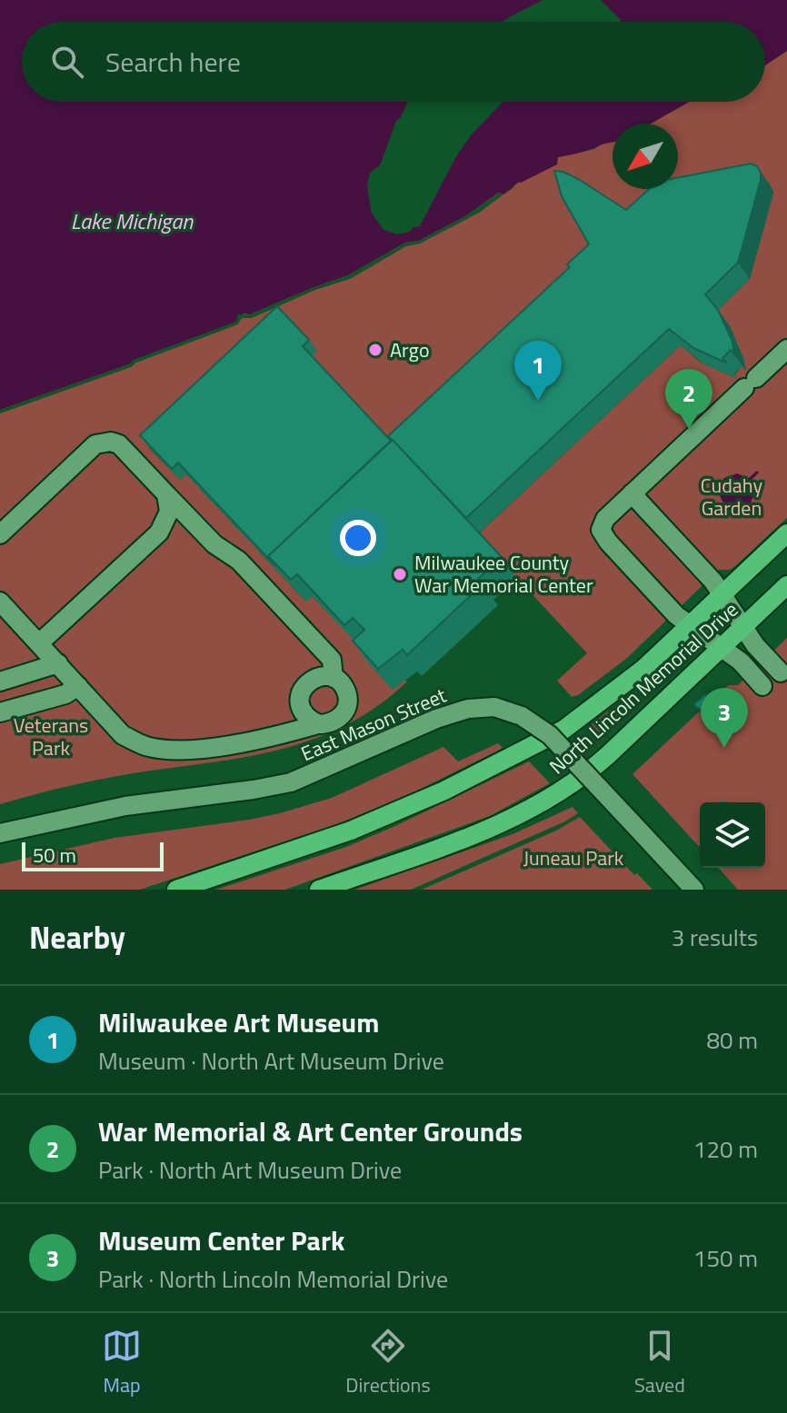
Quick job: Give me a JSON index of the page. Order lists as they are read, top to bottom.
{
  "streets": {
    "main road": ["North Lincoln Memorial Drive"],
    "street": ["East Mason Street"]
  },
  "water": ["Lake Michigan"],
  "parks": ["Cudahy Garden", "Veterans Park", "Juneau Park"],
  "places": ["Argo", "Milwaukee County War Memorial Center"],
  "scale_bar": "50 m",
  "north": "bottom left",
  "page": {
    "search": "Search here",
    "pins": ["1", "2", "3"],
    "scale": "50 m",
    "heading": ["Nearby", "3 results"],
    "list": [
      {
        "mark": "1",
        "name": "Milwaukee Art Museum",
        "note": "Museum · North Art Museum Drive",
        "value": "80 m"
      },
      {
        "mark": "2",
        "name": "War Memorial & Art Center Grounds",
        "note": "Park · North Art Museum Drive",
        "value": "120 m"
      },
      {
        "mark": "3",
        "name": "Museum Center Park",
        "note": "Park · North Lincoln Memorial Drive",
        "value": "150 m"
      }
    ],
    "nav": ["Map", "Directions", "Saved"]
  }
}
